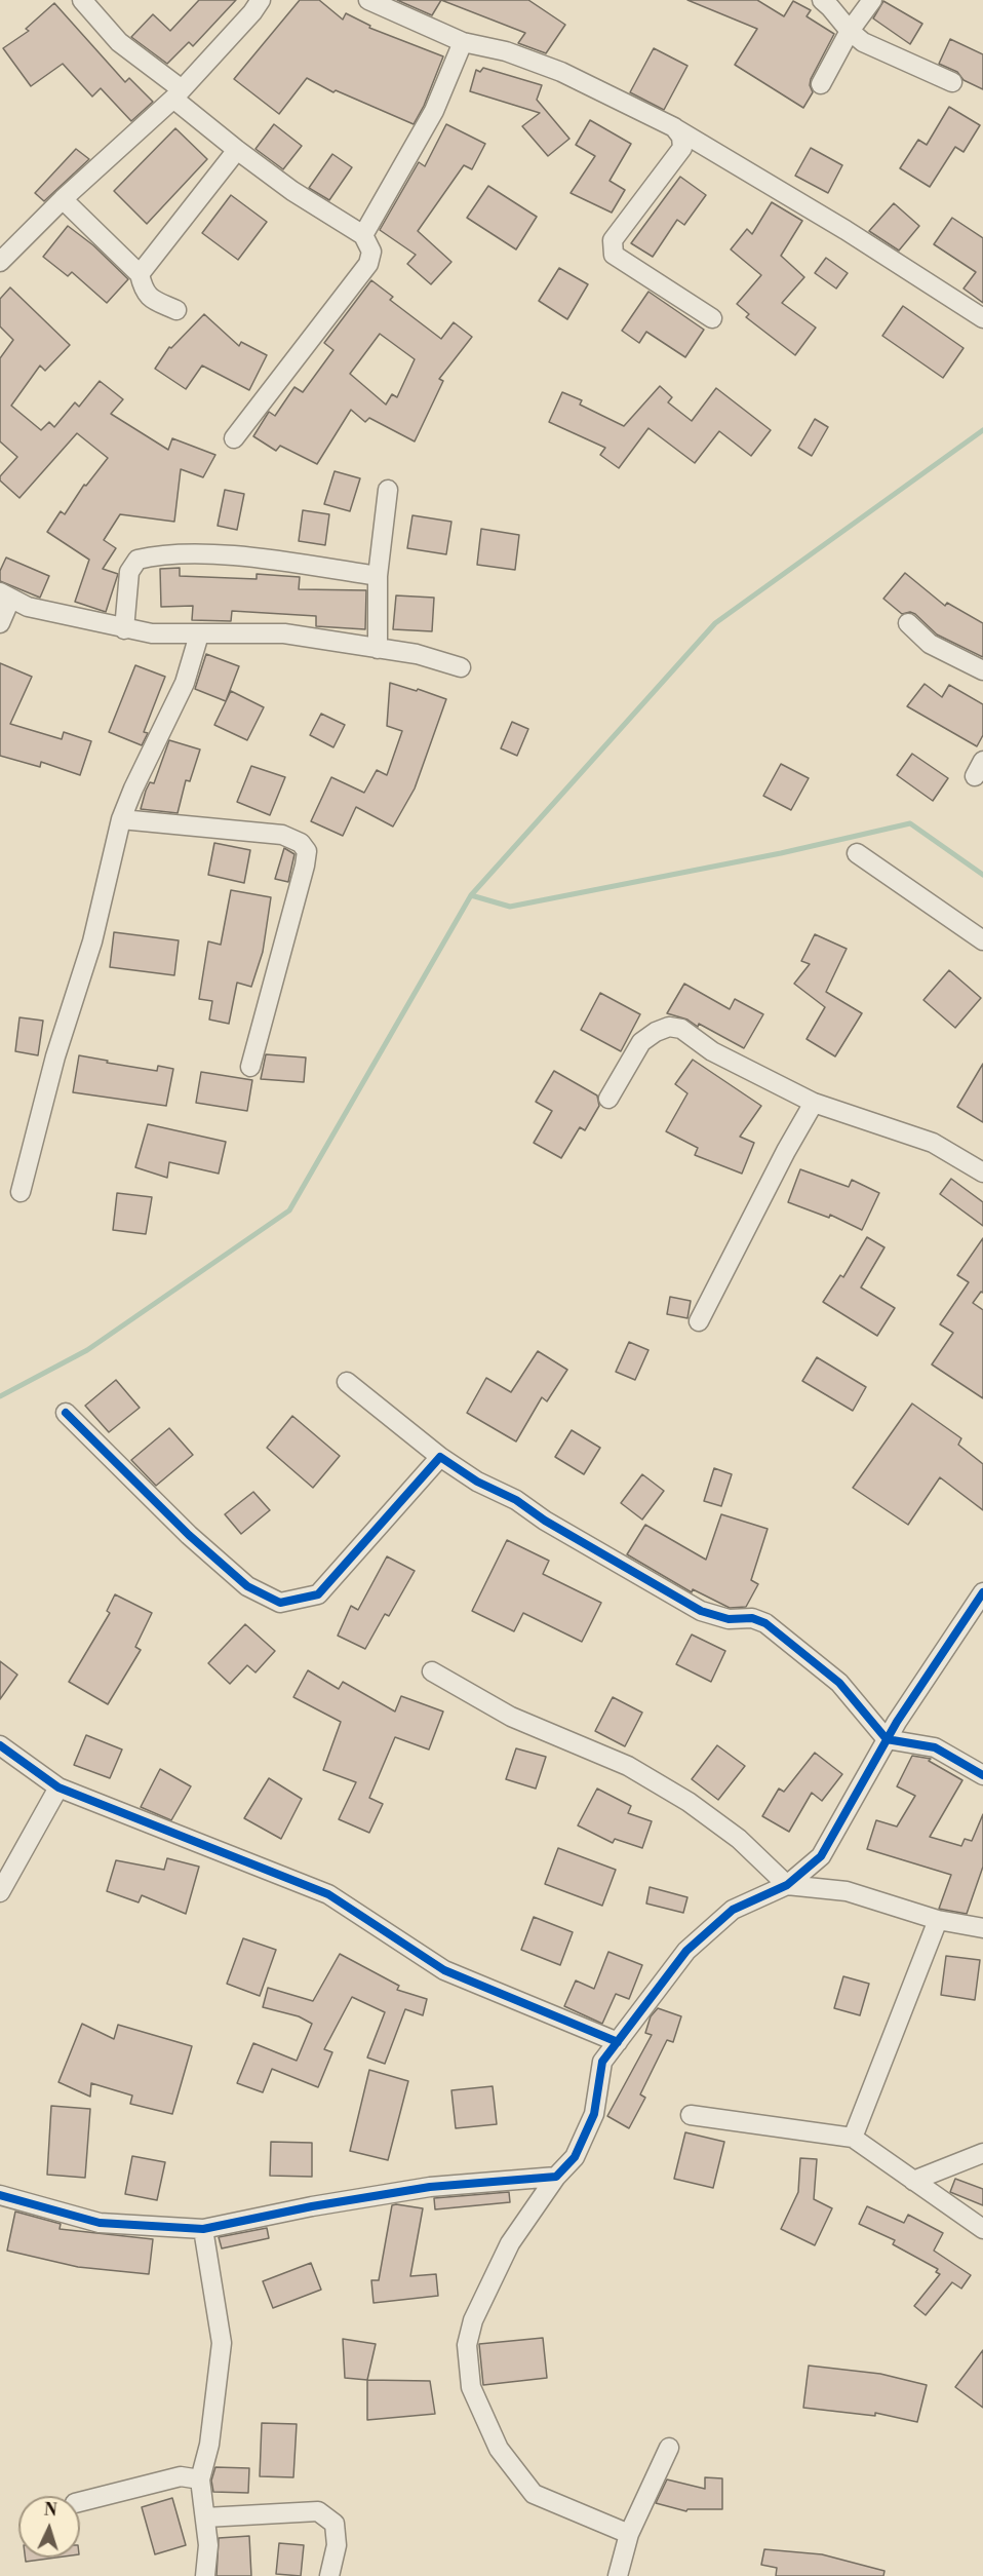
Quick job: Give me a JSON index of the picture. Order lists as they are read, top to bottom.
{
  "north": "top"
}
